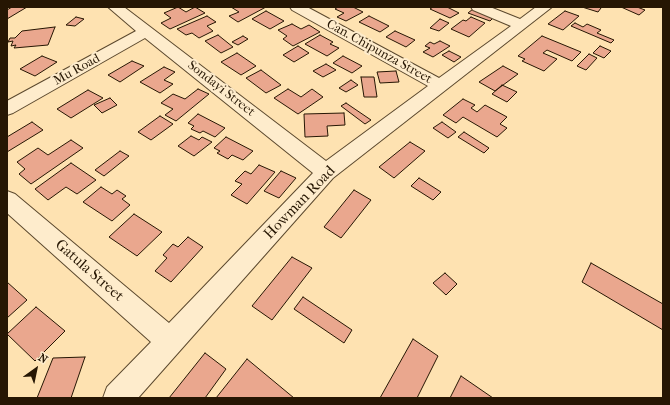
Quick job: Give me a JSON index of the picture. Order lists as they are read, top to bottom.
{
  "streets": {
    "street": [
      "Can. Chipunza Street",
      "Mu Road",
      "Sondayi Street",
      "Howman Road",
      "Gatula Street"
    ]
  },
  "crossings": [
    ["Can. Chipunza Street", "Howman Road"],
    ["Mu Road", "Sondayi Street"],
    ["Sondayi Street", "Howman Road"],
    ["Howman Road", "Gatula Street"]
  ],
  "north": "top right"
}
